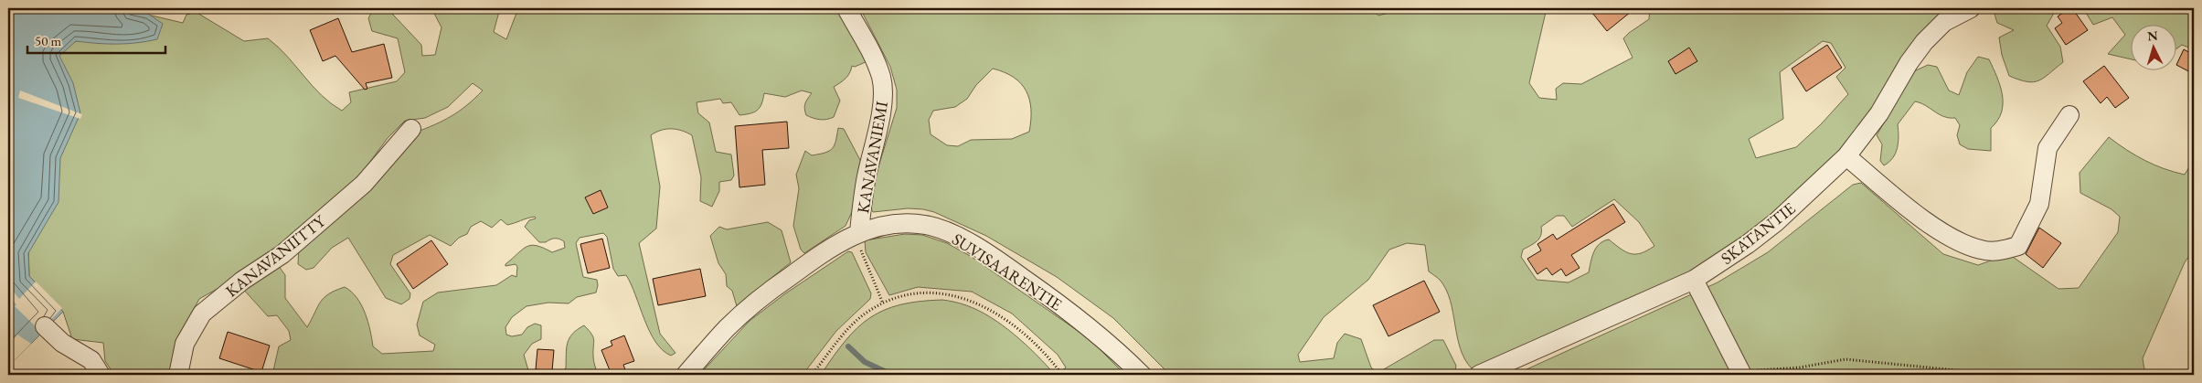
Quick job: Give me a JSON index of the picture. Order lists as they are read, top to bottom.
{
  "streets": {
    "street": [
      "KANAVANIEMI",
      "SKATANTIE",
      "KANAVANIITTY",
      "SUVISAARENTIE"
    ]
  },
  "crossings": [
    ["KANAVANIEMI", "SUVISAARENTIE"]
  ],
  "scale_bar": "50 m",
  "north": "top"
}
